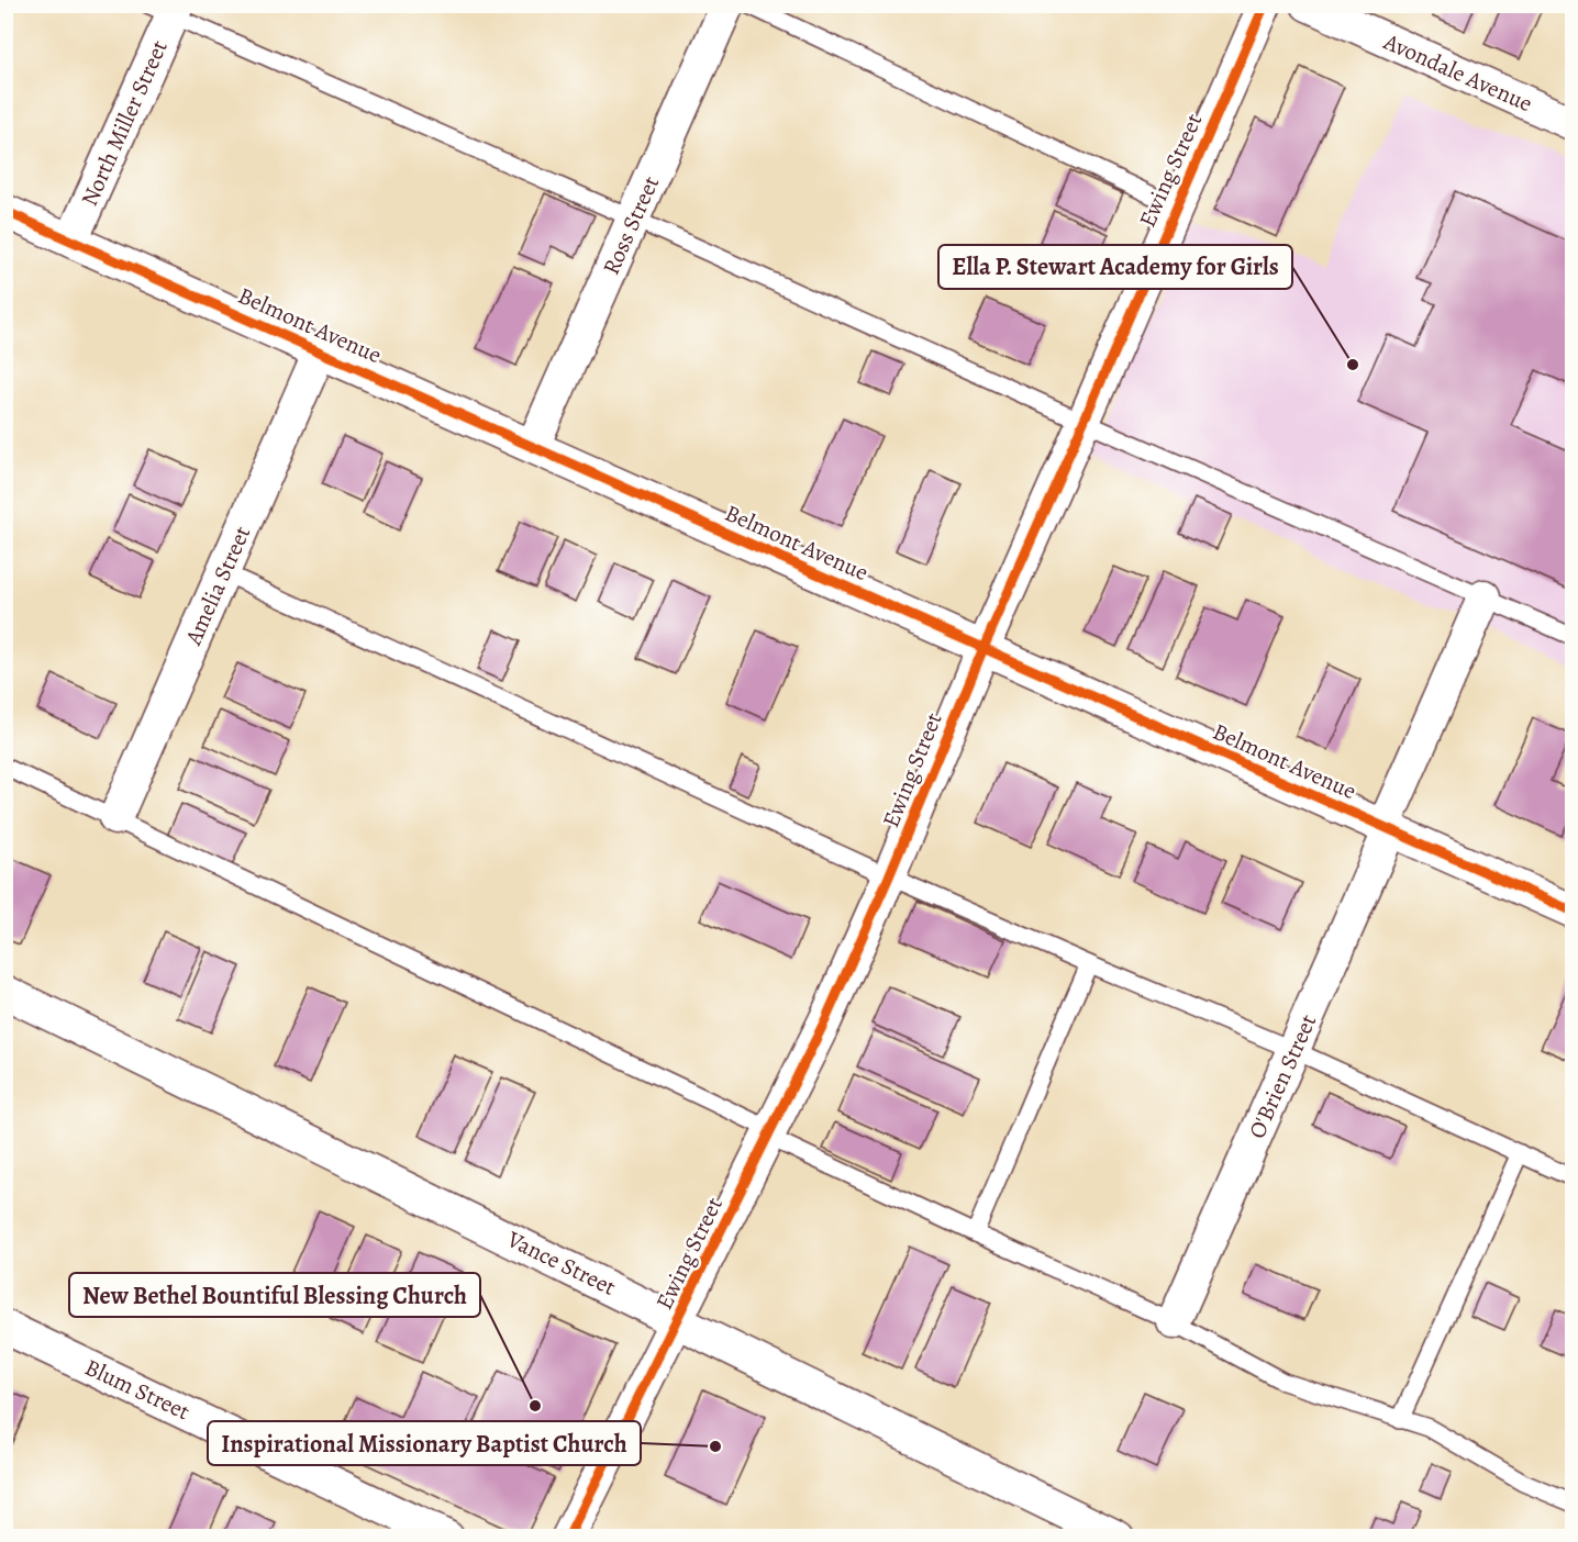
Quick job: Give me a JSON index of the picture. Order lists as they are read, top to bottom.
{
  "streets": {
    "street": [
      "Avondale Avenue",
      "North Miller Street",
      "Ewing Street",
      "Ross Street",
      "Belmont Avenue",
      "Amelia Street",
      "O'Brien Street",
      "Vance Street",
      "Blum Street"
    ]
  },
  "crossings": [
    ["North Miller Street", "Belmont Avenue"],
    ["Ewing Street", "Belmont Avenue"],
    ["Ewing Street", "Vance Street"],
    ["Ross Street", "Belmont Avenue"],
    ["Belmont Avenue", "Amelia Street"],
    ["Belmont Avenue", "O'Brien Street"]
  ],
  "places": ["Ella P. Stewart Academy for Girls", "New Bethel Bountiful Blessing Church", "Inspirational Missionary Baptist Church"]
}
